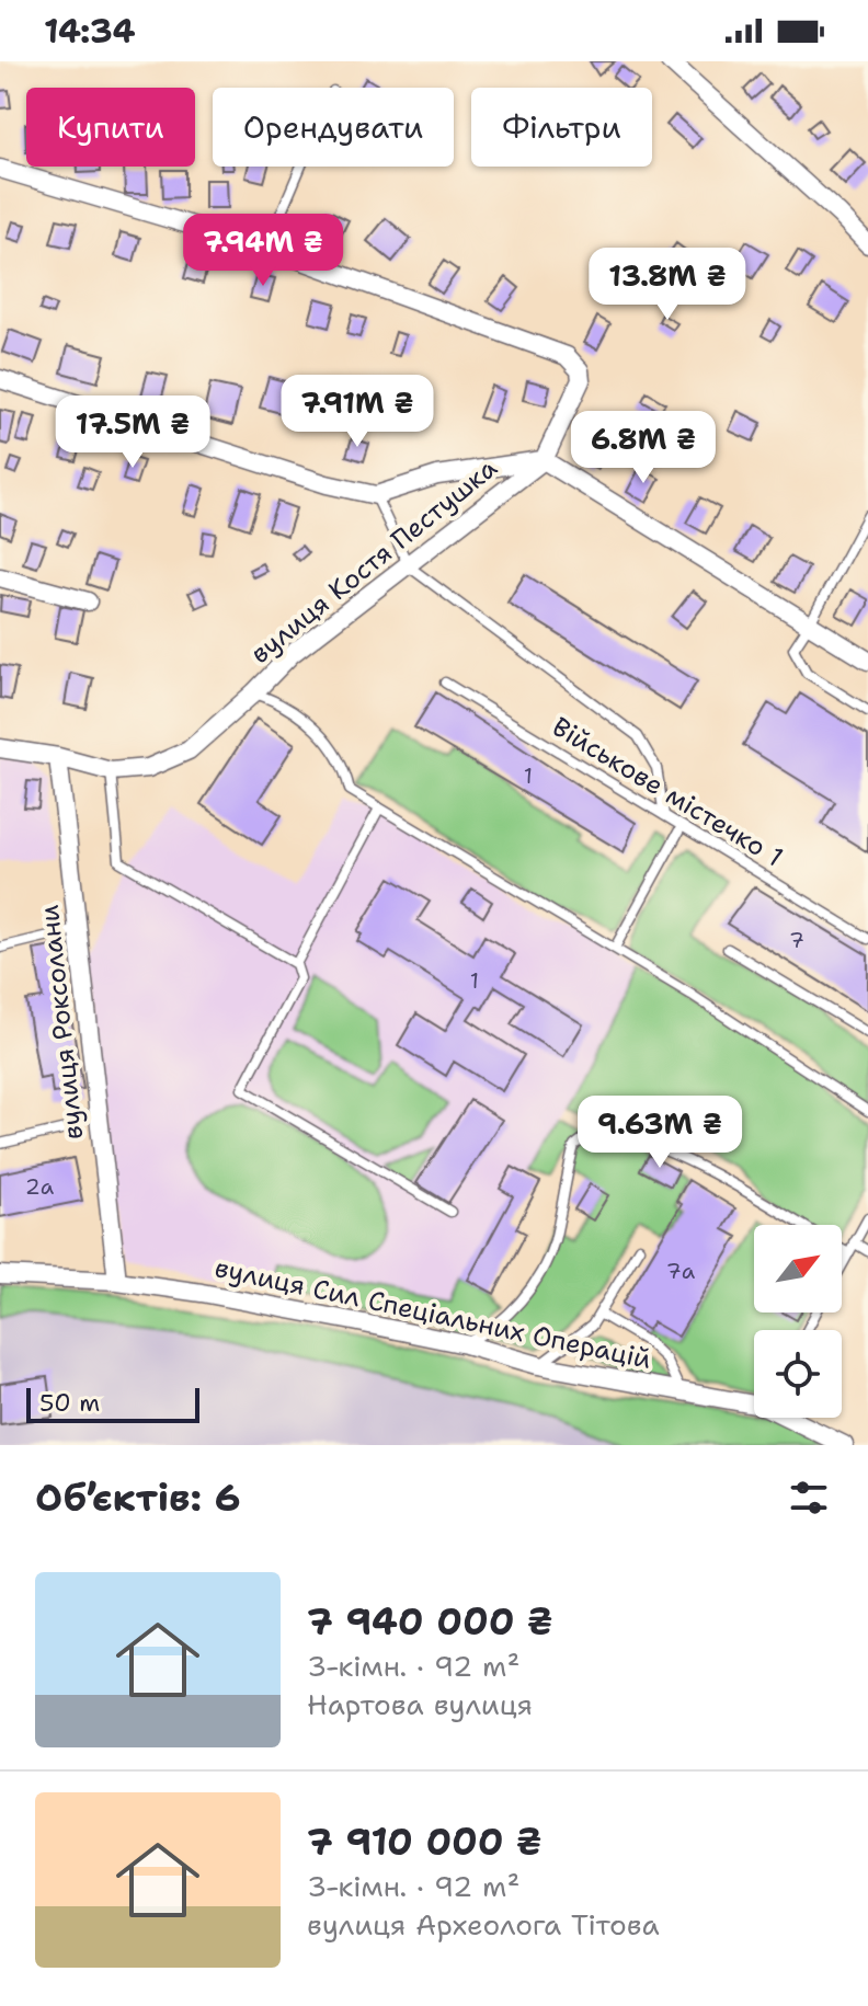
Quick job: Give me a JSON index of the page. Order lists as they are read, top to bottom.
{
  "streets": {
    "street": ["вулиця Костя Пестушка", "вулиця Роксолани", "вулиця Сил Спеціальних Операцій"],
    "lane": ["Військове містечко 1"]
  },
  "crossings": [
    ["вулиця Костя Пестушка", "вулиця Роксолани"],
    ["вулиця Роксолани", "вулиця Сил Спеціальних Операцій"]
  ],
  "house_numbers": [
    "1",
    "7",
    "1",
    "2а",
    "7а"
  ],
  "scale_bar": "50 m",
  "north": "top right",
  "page": {
    "status": "14:34",
    "chip": ["Купити", "Орендувати", "Фільтри"],
    "price": [
      "7.94M ₴",
      "13.8M ₴",
      "7.91M ₴",
      "17.5M ₴",
      "6.8M ₴",
      "9.63M ₴"
    ],
    "scale": "50 m",
    "heading": "Об’єктів: 6",
    "list": [
      {
        "name": "7 940 000 ₴",
        "note": "3-кімн. · 92 m² · Нартова вулиця"
      },
      {
        "name": "7 910 000 ₴",
        "note": "3-кімн. · 92 m² · вулиця Археолога Тітова"
      }
    ]
  }
}
